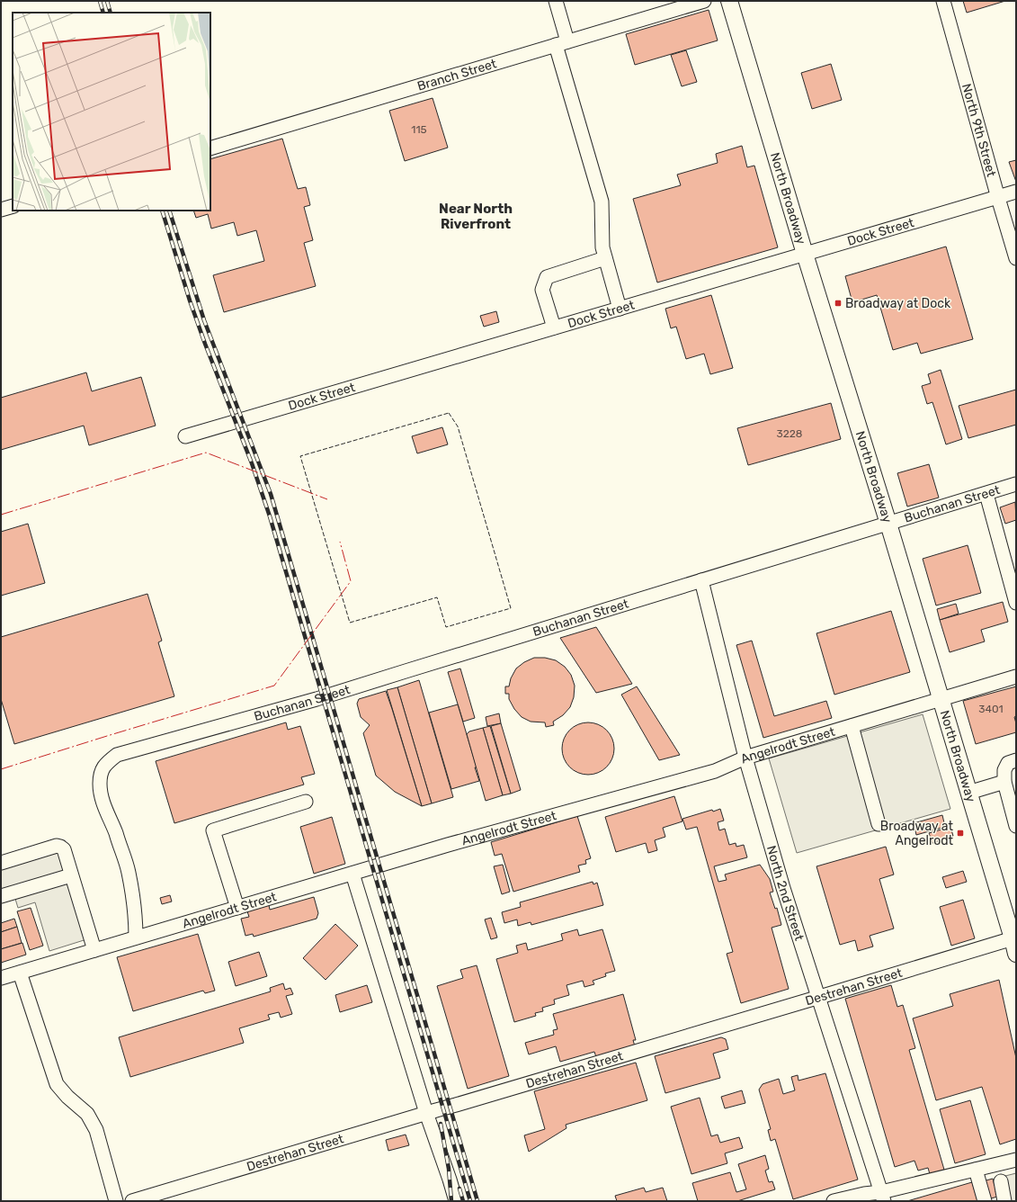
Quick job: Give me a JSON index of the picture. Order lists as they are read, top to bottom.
{
  "streets": {
    "main road": ["North Broadway"],
    "street": [
      "Branch Street",
      "North 9th Street",
      "Dock Street",
      "Buchanan Street",
      "Angelrodt Street",
      "North 2nd Street",
      "Destrehan Street"
    ]
  },
  "crossings": [
    ["North 9th Street", "Dock Street"],
    ["North Broadway", "Dock Street"],
    ["North Broadway", "Buchanan Street"],
    ["North Broadway", "Angelrodt Street"],
    ["North Broadway", "Destrehan Street"],
    ["Buchanan Street", "Angelrodt Street"],
    ["Buchanan Street", "North 2nd Street"],
    ["Angelrodt Street", "North 2nd Street"],
    ["North 2nd Street", "Destrehan Street"]
  ],
  "districts": ["Near North Riverfront"],
  "places": {
    "transit": ["Broadway at Dock", "Broadway at Angelrodt"]
  },
  "house_numbers": ["115", "3228", "3401"]
}
